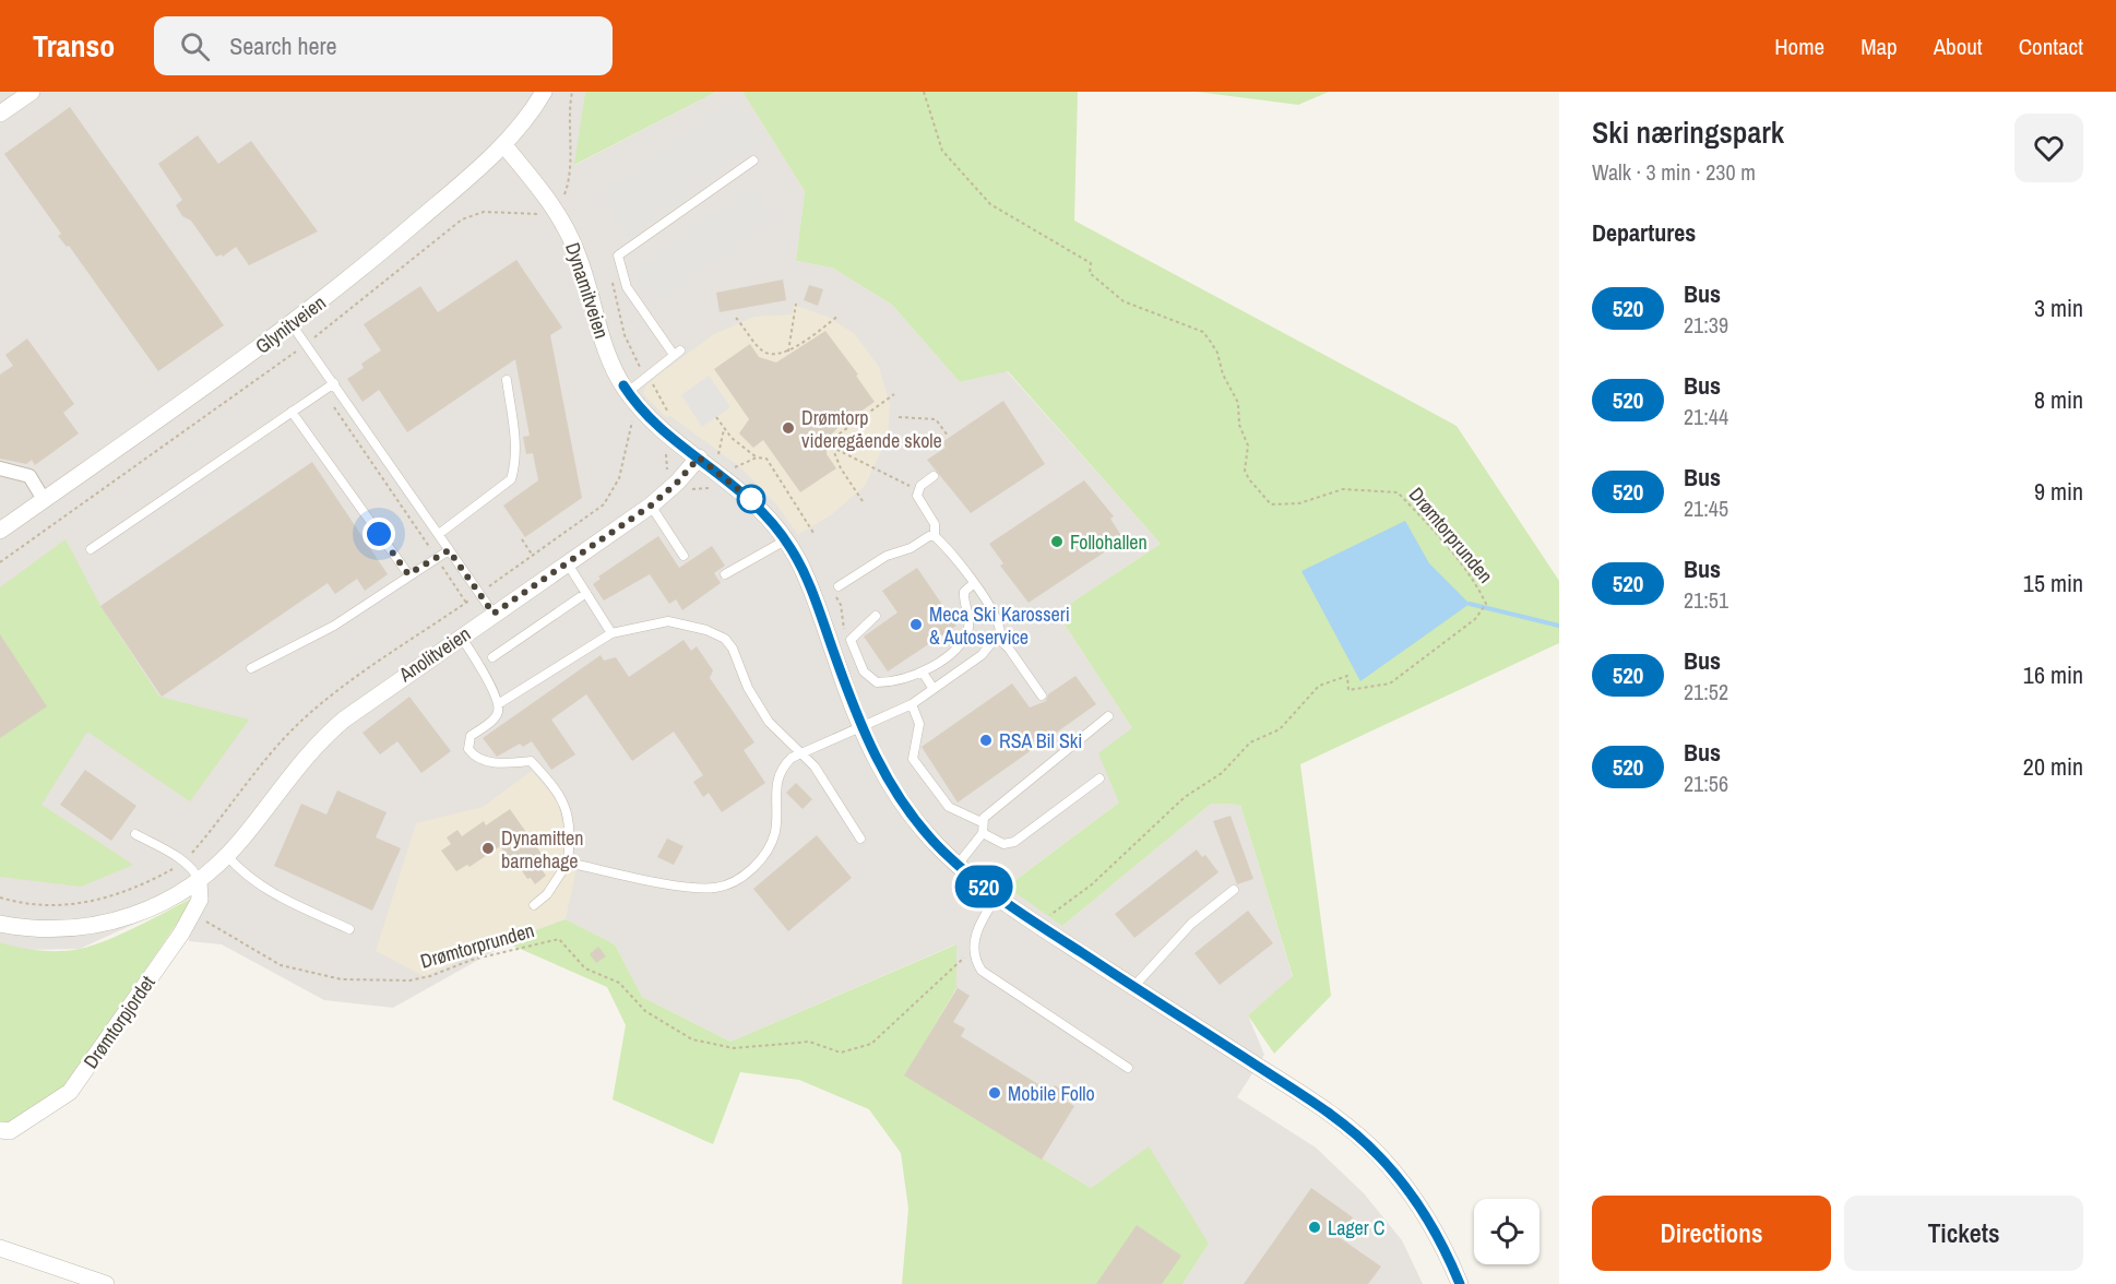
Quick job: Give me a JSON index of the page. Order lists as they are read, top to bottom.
{
  "streets": {
    "street": [
      "Dynamitveien",
      "Glynitveien",
      "Anolitveien",
      "Drømtorpjordet"
    ],
    "path": ["Drømtorprunden"]
  },
  "crossings": [
    ["Dynamitveien", "Glynitveien"],
    ["Dynamitveien", "Anolitveien"],
    ["Drømtorprunden", "Drømtorpjordet"],
    ["Anolitveien", "Drømtorpjordet"]
  ],
  "places": [
    "Drømtorp videregående skole",
    "Follohallen",
    "Meca Ski Karosseri & Autoservice",
    "RSA Bil Ski",
    "Dynamitten barnehage",
    "Mobile Follo",
    "Lager C"
  ],
  "lines": ["bus line 520"],
  "page": {
    "header": "Transo",
    "search": "Search here",
    "nav": [
      "Home",
      "Map",
      "About",
      "Contact"
    ],
    "on_map": "520",
    "heading": [
      ["Ski næringspark", "Walk · 3 min · 230 m"],
      "Departures"
    ],
    "list": [
      {
        "mark": "520",
        "name": "Bus",
        "note": "21:39",
        "value": "3 min"
      },
      {
        "mark": "520",
        "name": "Bus",
        "note": "21:44",
        "value": "8 min"
      },
      {
        "mark": "520",
        "name": "Bus",
        "note": "21:45",
        "value": "9 min"
      },
      {
        "mark": "520",
        "name": "Bus",
        "note": "21:51",
        "value": "15 min"
      },
      {
        "mark": "520",
        "name": "Bus",
        "note": "21:52",
        "value": "16 min"
      },
      {
        "mark": "520",
        "name": "Bus",
        "note": "21:56",
        "value": "20 min"
      }
    ],
    "buttons": ["Directions", "Tickets"]
  }
}
